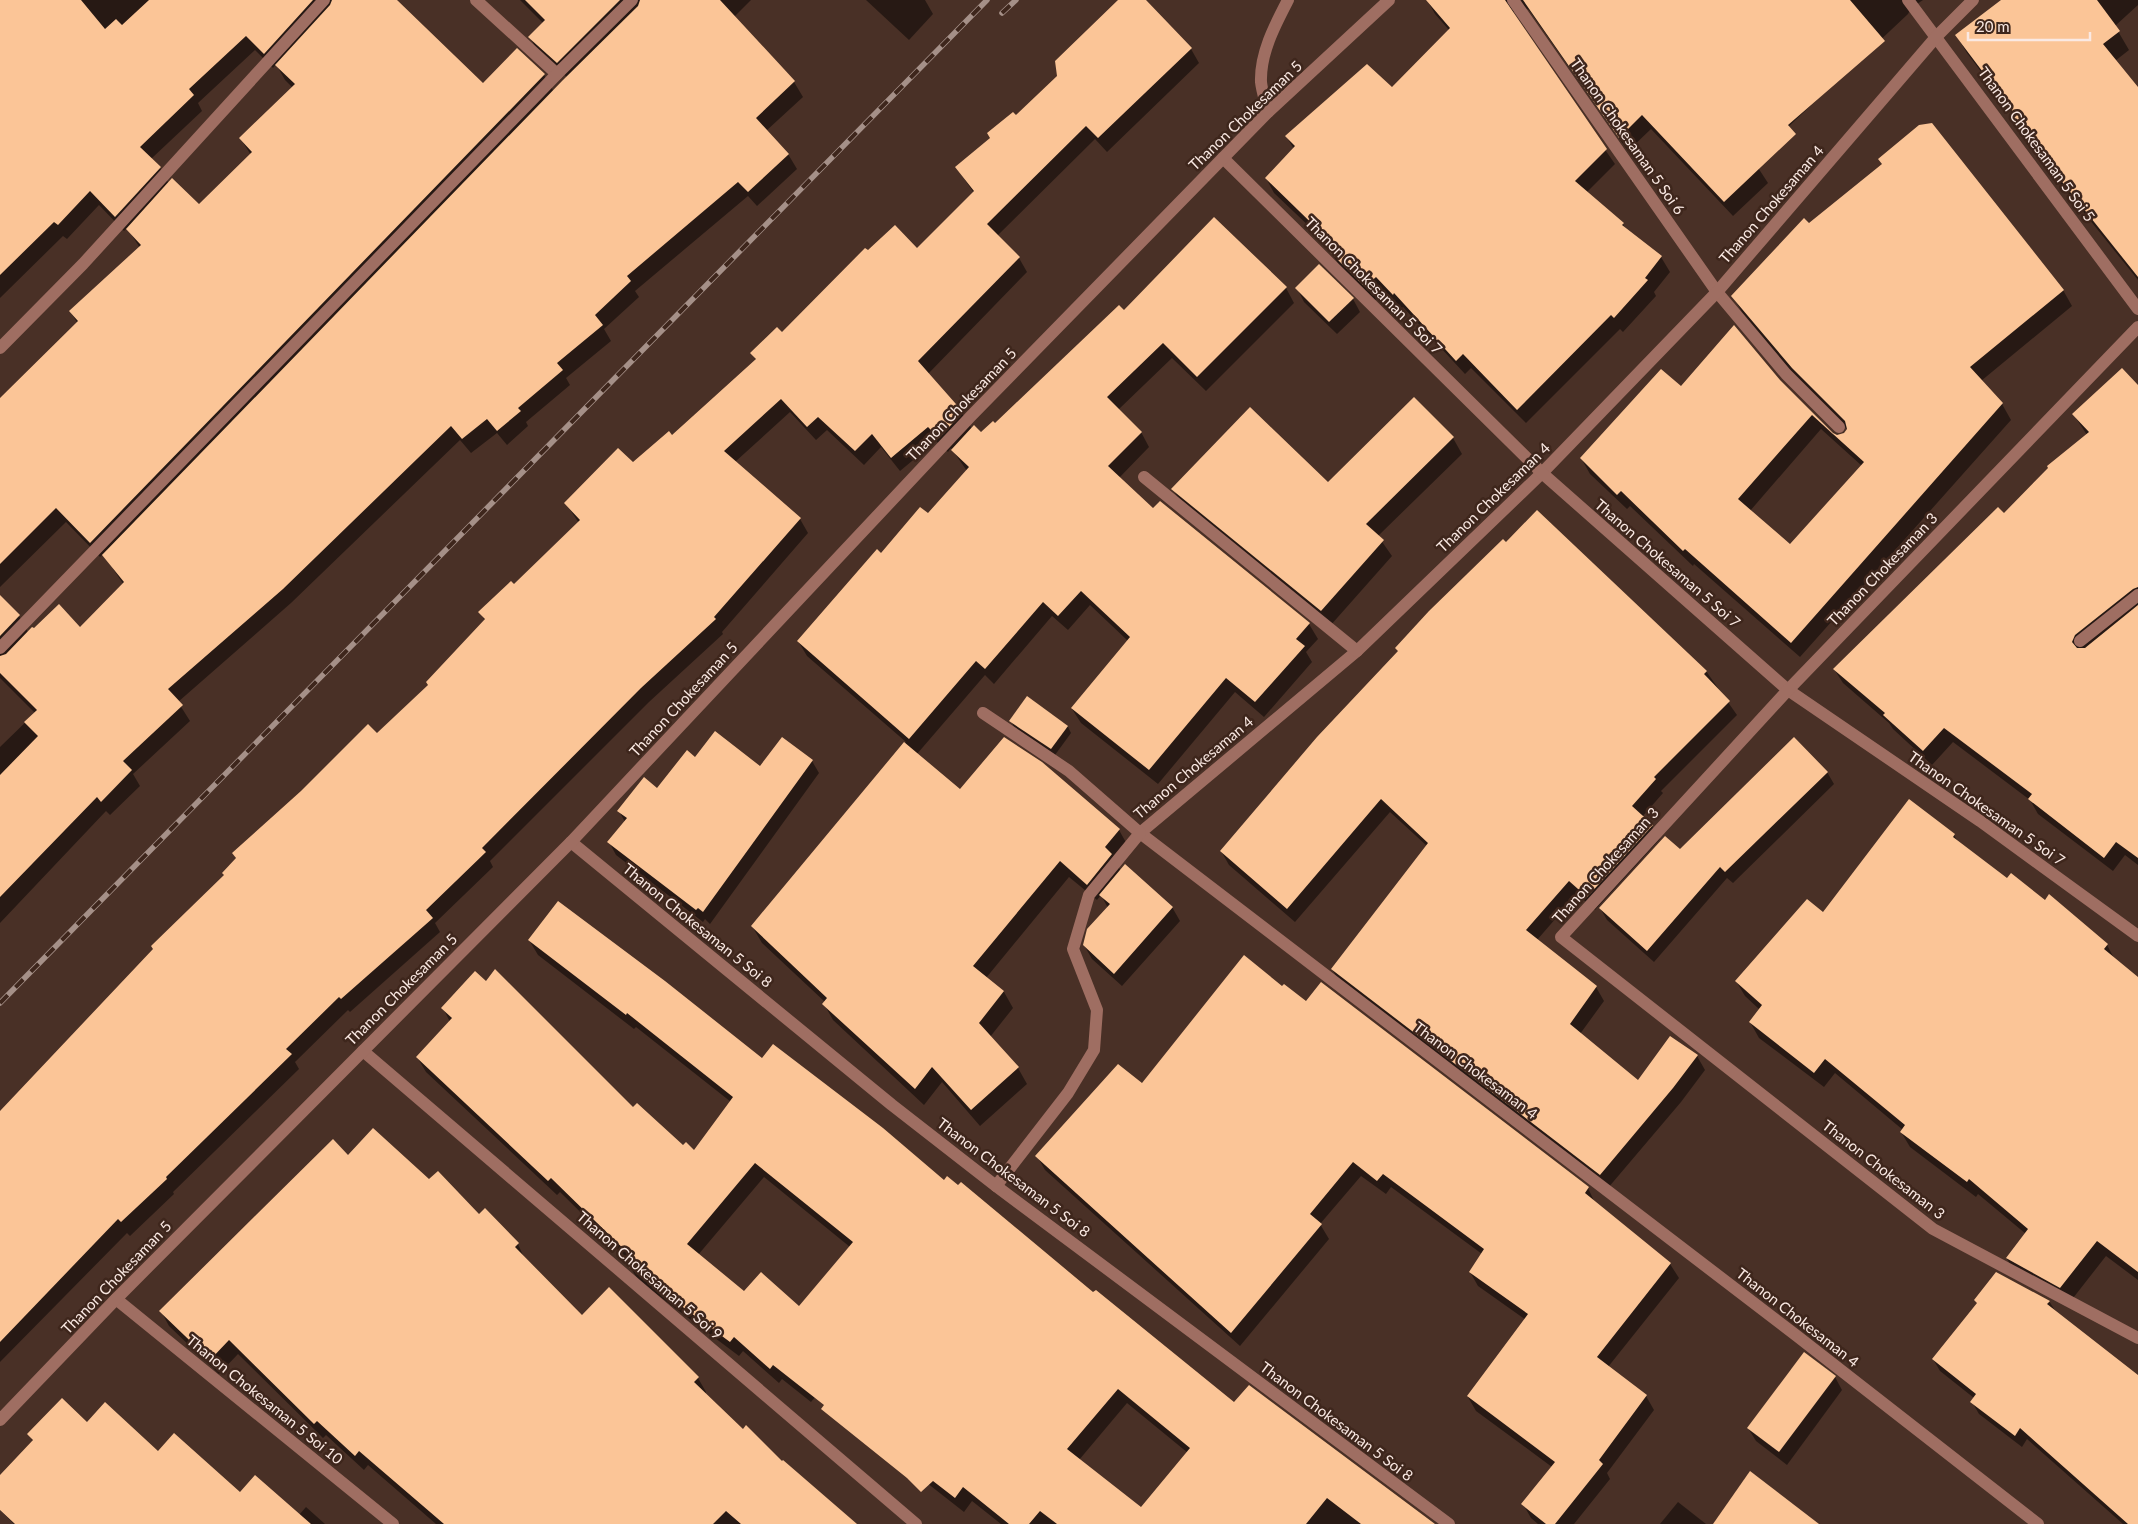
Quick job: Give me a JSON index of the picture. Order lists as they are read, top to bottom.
{
  "streets": {
    "street": [
      "Thanon Chokesaman 5",
      "Thanon Chokesaman 5 Soi 6",
      "Thanon Chokesaman 5 Soi 5",
      "Thanon Chokesaman 4",
      "Thanon Chokesaman 5 Soi 7",
      "Thanon Chokesaman 3",
      "Thanon Chokesaman 5 Soi 8",
      "Thanon Chokesaman 5 Soi 9",
      "Thanon Chokesaman 5 Soi 10"
    ]
  },
  "crossings": [
    ["Thanon Chokesaman 5", "Thanon Chokesaman 5 Soi 7"],
    ["Thanon Chokesaman 5", "Thanon Chokesaman 5 Soi 8"],
    ["Thanon Chokesaman 5", "Thanon Chokesaman 5 Soi 9"],
    ["Thanon Chokesaman 5", "Thanon Chokesaman 5 Soi 10"],
    ["Thanon Chokesaman 5 Soi 6", "Thanon Chokesaman 4"],
    ["Thanon Chokesaman 5 Soi 5", "Thanon Chokesaman 4"],
    ["Thanon Chokesaman 4", "Thanon Chokesaman 5 Soi 7"],
    ["Thanon Chokesaman 5 Soi 7", "Thanon Chokesaman 3"]
  ],
  "scale_bar": "20 m"
}
